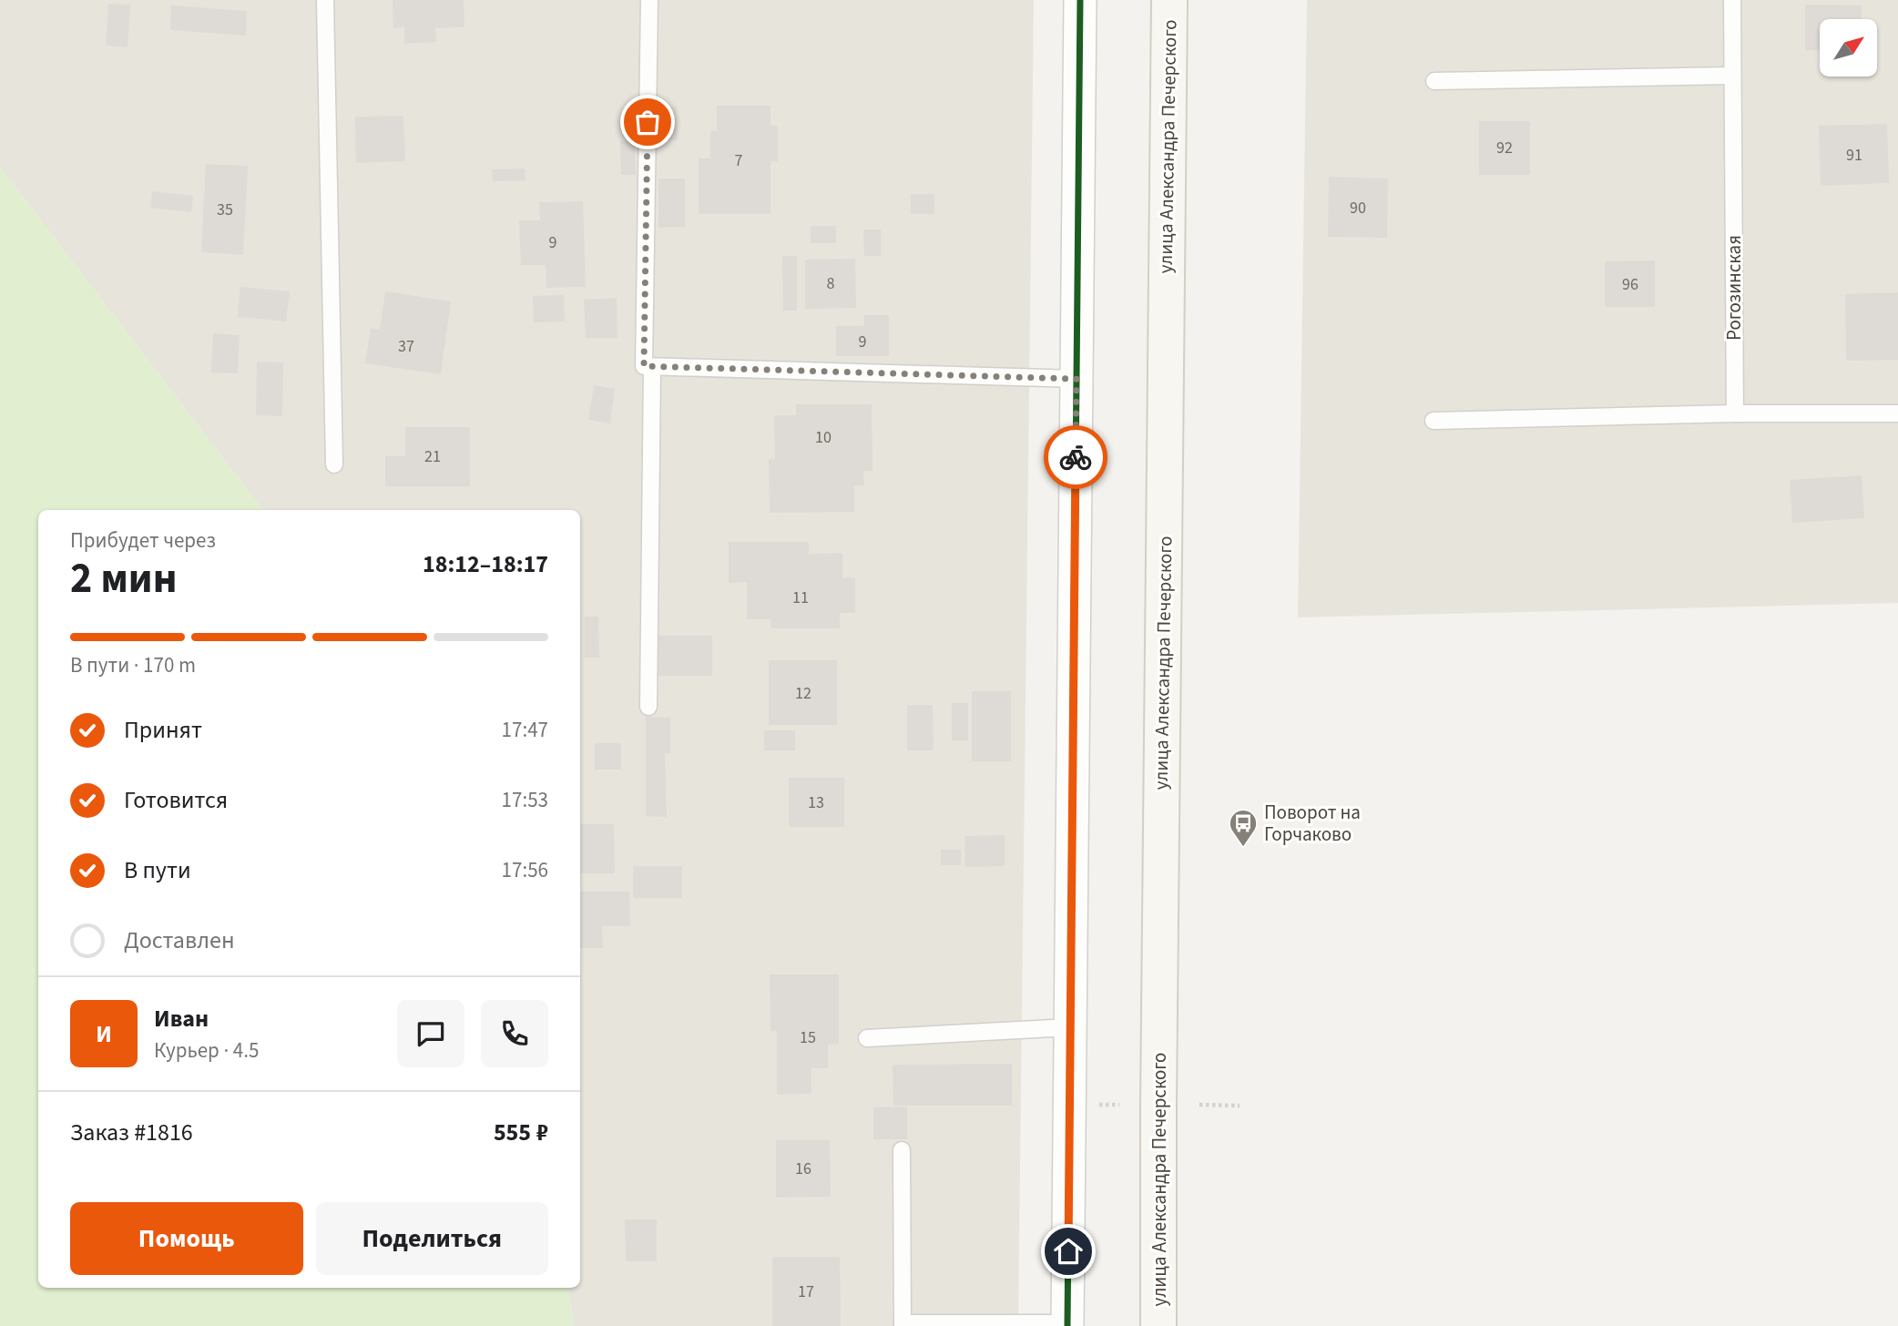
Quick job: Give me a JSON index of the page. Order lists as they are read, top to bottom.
{
  "streets": {
    "main road": ["улица Александра Печерского"],
    "lane": ["Рогозинская"]
  },
  "places": {
    "bus stop": ["Поворот на Горчаково"]
  },
  "house_numbers": [
    "92",
    "91",
    "7",
    "90",
    "35",
    "9",
    "8",
    "96",
    "9",
    "37",
    "10",
    "21",
    "11",
    "12",
    "13",
    "15",
    "16",
    "17"
  ],
  "north": "top right",
  "page": {
    "heading": ["2 мин", "Прибудет через", "18:12–18:17"],
    "panel": [
      "Иван",
      "Курьер · 4.5",
      "Заказ #1816",
      "555 ₽"
    ],
    "bar": "В пути · 170 m",
    "list": [
      ["Принят", "17:47"],
      ["Готовится", "17:53"],
      ["В пути", "17:56"],
      "Доставлен"
    ],
    "round": "И",
    "buttons": ["Помощь", "Поделиться"]
  }
}
